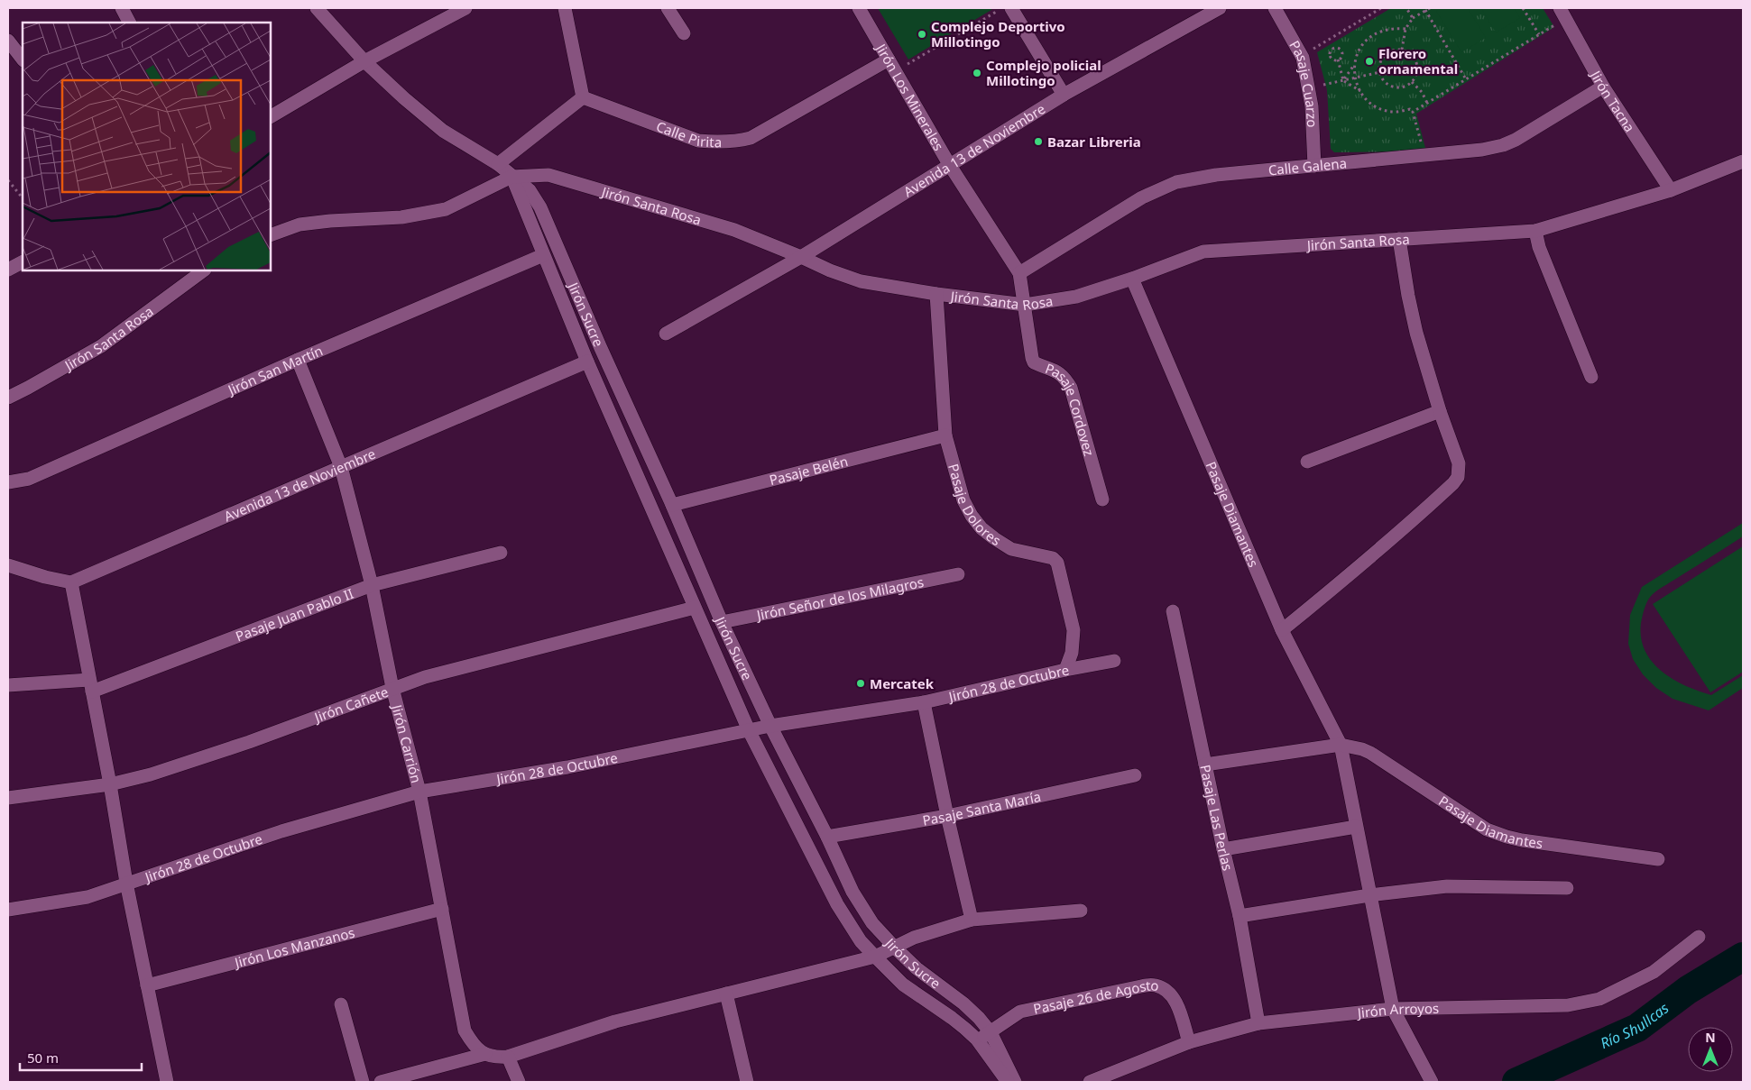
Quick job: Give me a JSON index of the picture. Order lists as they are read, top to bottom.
{
  "streets": {
    "street": [
      "Pasaje Cuarzo",
      "Jirón Los Minerales",
      "Jirón Tacna",
      "Calle Pirita",
      "Avenida 13 de Noviembre",
      "Calle Galena",
      "Jirón Santa Rosa",
      "Jirón Sucre",
      "Jirón San Martín",
      "Pasaje Cordovez",
      "Pasaje Belén",
      "Pasaje Dolores",
      "Pasaje Diamantes",
      "Jirón Señor de los Milagros",
      "Pasaje Juan Pablo II",
      "Jirón 28 de Octubre",
      "Jirón Cañete",
      "Jirón Carrión",
      "Pasaje Santa María",
      "Pasaje Las Perlas",
      "Jirón Los Manzanos",
      "Pasaje 26 de Agosto",
      "Jirón Arroyos"
    ]
  },
  "crossings": [
    ["Pasaje Cuarzo", "Calle Galena"],
    ["Jirón Los Minerales", "Calle Pirita"],
    ["Jirón Los Minerales", "Avenida 13 de Noviembre"],
    ["Jirón Los Minerales", "Calle Galena"],
    ["Jirón Los Minerales", "Jirón Santa Rosa"],
    ["Jirón Los Minerales", "Pasaje Cordovez"],
    ["Jirón Tacna", "Calle Galena"],
    ["Jirón Tacna", "Jirón Santa Rosa"],
    ["Avenida 13 de Noviembre", "Jirón Santa Rosa"],
    ["Avenida 13 de Noviembre", "Jirón Sucre"],
    ["Avenida 13 de Noviembre", "Jirón Carrión"],
    ["Jirón Santa Rosa", "Jirón Sucre"],
    ["Jirón Santa Rosa", "Pasaje Cordovez"],
    ["Jirón Santa Rosa", "Pasaje Dolores"],
    ["Jirón Santa Rosa", "Pasaje Diamantes"],
    ["Jirón Sucre", "Jirón San Martín"],
    ["Jirón Sucre", "Pasaje Belén"],
    ["Jirón Sucre", "Jirón Señor de los Milagros"],
    ["Jirón Sucre", "Jirón 28 de Octubre"],
    ["Jirón Sucre", "Jirón Cañete"],
    ["Jirón Sucre", "Pasaje Santa María"],
    ["Jirón Sucre", "Pasaje 26 de Agosto"],
    ["Jirón San Martín", "Jirón Carrión"],
    ["Pasaje Belén", "Pasaje Dolores"],
    ["Pasaje Dolores", "Jirón 28 de Octubre"],
    ["Pasaje Diamantes", "Jirón Arroyos"],
    ["Pasaje Juan Pablo II", "Jirón Carrión"],
    ["Jirón 28 de Octubre", "Jirón Carrión"],
    ["Jirón Cañete", "Jirón Carrión"],
    ["Jirón Carrión", "Jirón Los Manzanos"],
    ["Pasaje Las Perlas", "Jirón Arroyos"],
    ["Pasaje 26 de Agosto", "Jirón Arroyos"]
  ],
  "water": ["Río Shullcas"],
  "places": [
    "Complejo Deportivo Millotingo",
    "Florero ornamental",
    "Complejo policial Millotingo",
    "Bazar Libreria",
    "Mercatek"
  ],
  "scale_bar": "50 m",
  "north": "top"
}
